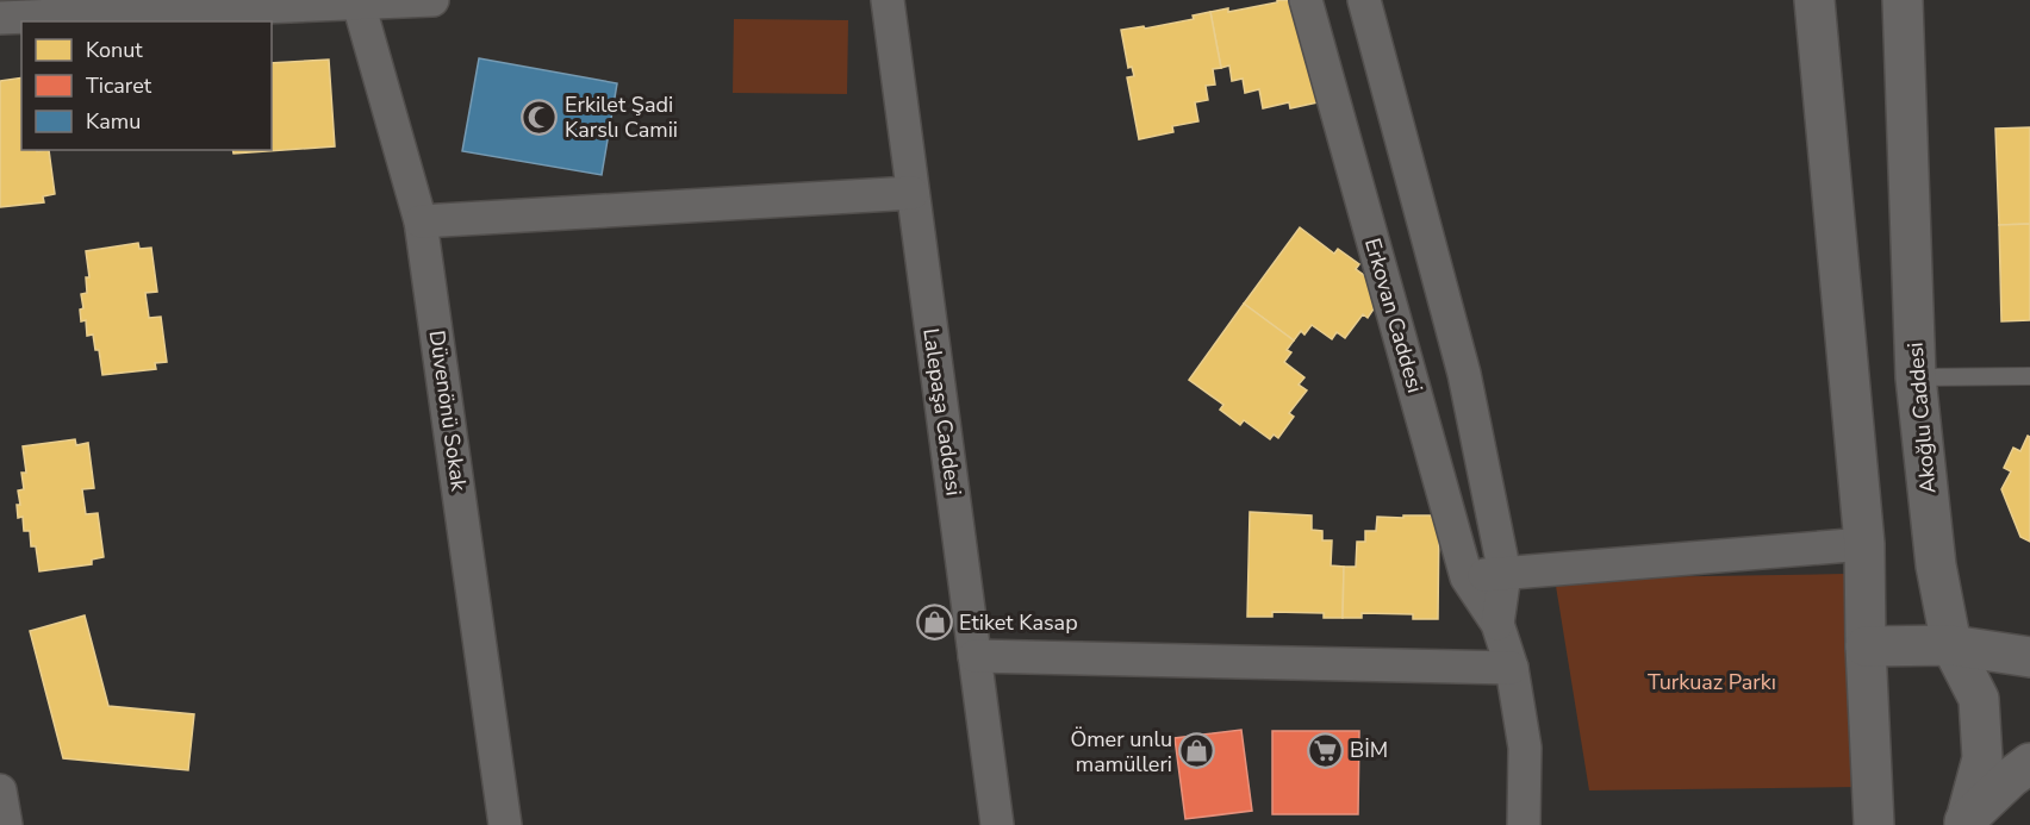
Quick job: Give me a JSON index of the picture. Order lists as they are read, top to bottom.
{
  "streets": {
    "street": [
      "Erkovan Caddesi",
      "Düvenönü Sokak",
      "Lalepaşa Caddesi",
      "Akoğlu Caddesi"
    ]
  },
  "parks": ["Turkuaz Parkı"],
  "places": {
    "mosque": ["Erkilet Şadi Karslı Camii"],
    "shop": ["Etiket Kasap", "Ömer unlu mamülleri"],
    "supermarket": ["BİM"]
  },
  "legend": ["Konut", "Ticaret", "Kamu"]
}
